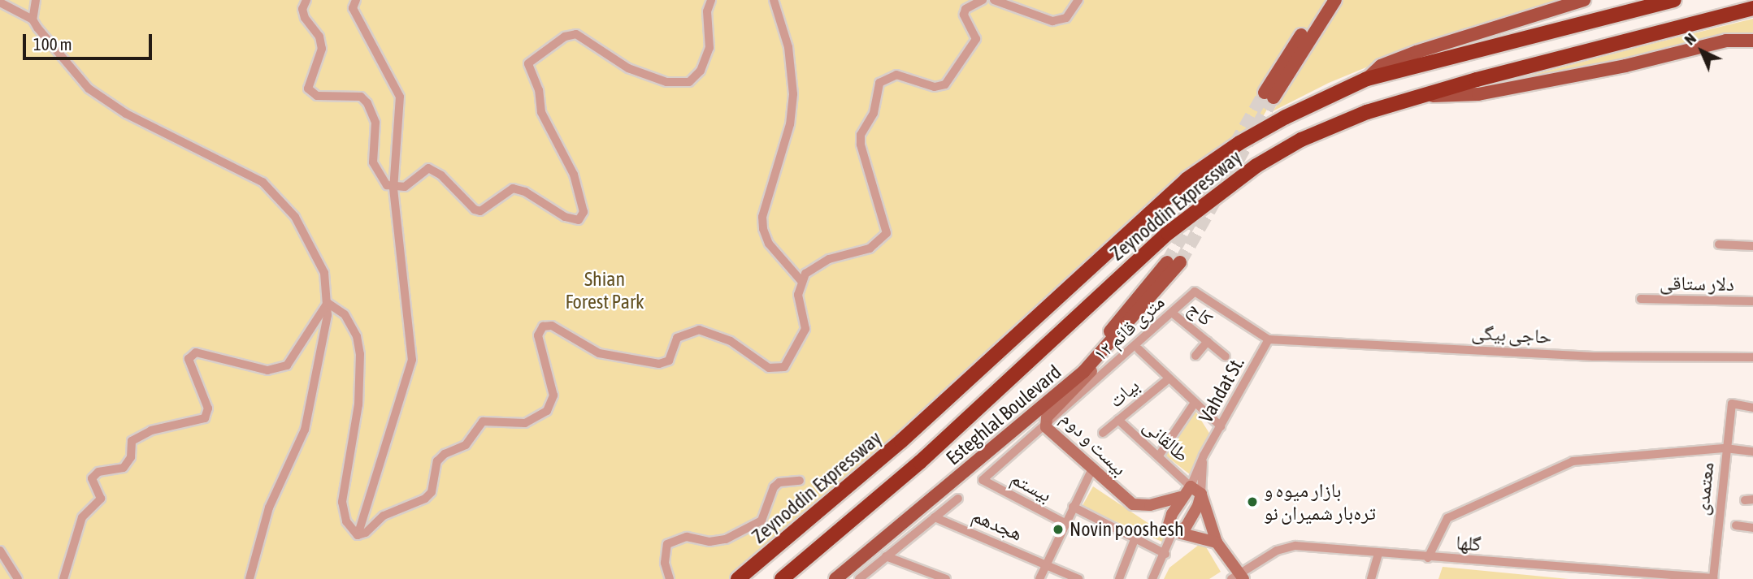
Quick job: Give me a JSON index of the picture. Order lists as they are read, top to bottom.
{
  "streets": {
    "highway": ["Zeynoddin Expressway"],
    "main road": ["Esteghlal Boulevard", "بیست و دوم"],
    "street": [
      "دلار ستاقی",
      "کاج",
      "۱۲ متری قائم",
      "حاجی بیگی",
      "Vahdat St.",
      "بیات",
      "طالقانی",
      "بیستم",
      "معتمدی",
      "هجدهم",
      "گلها"
    ]
  },
  "crossings": [
    ["کاج", "۱۲ متری قائم"],
    ["۱۲ متری قائم", "حاجی بیگی"],
    ["۱۲ متری قائم", "Vahdat St."],
    ["۱۲ متری قائم", "بیست و دوم"],
    ["۱۲ متری قائم", "بیستم"],
    ["حاجی بیگی", "Vahdat St."],
    ["Vahdat St.", "طالقانی"],
    ["بیات", "طالقانی"],
    ["Esteghlal Boulevard", "بیست و دوم"],
    ["معتمدی", "گلها"]
  ],
  "parks": ["Shian Forest Park"],
  "places": ["بازار میوه و تره‌بار شمیران نو", "Novin pooshesh"],
  "scale_bar": "100 m",
  "north": "top left"
}
